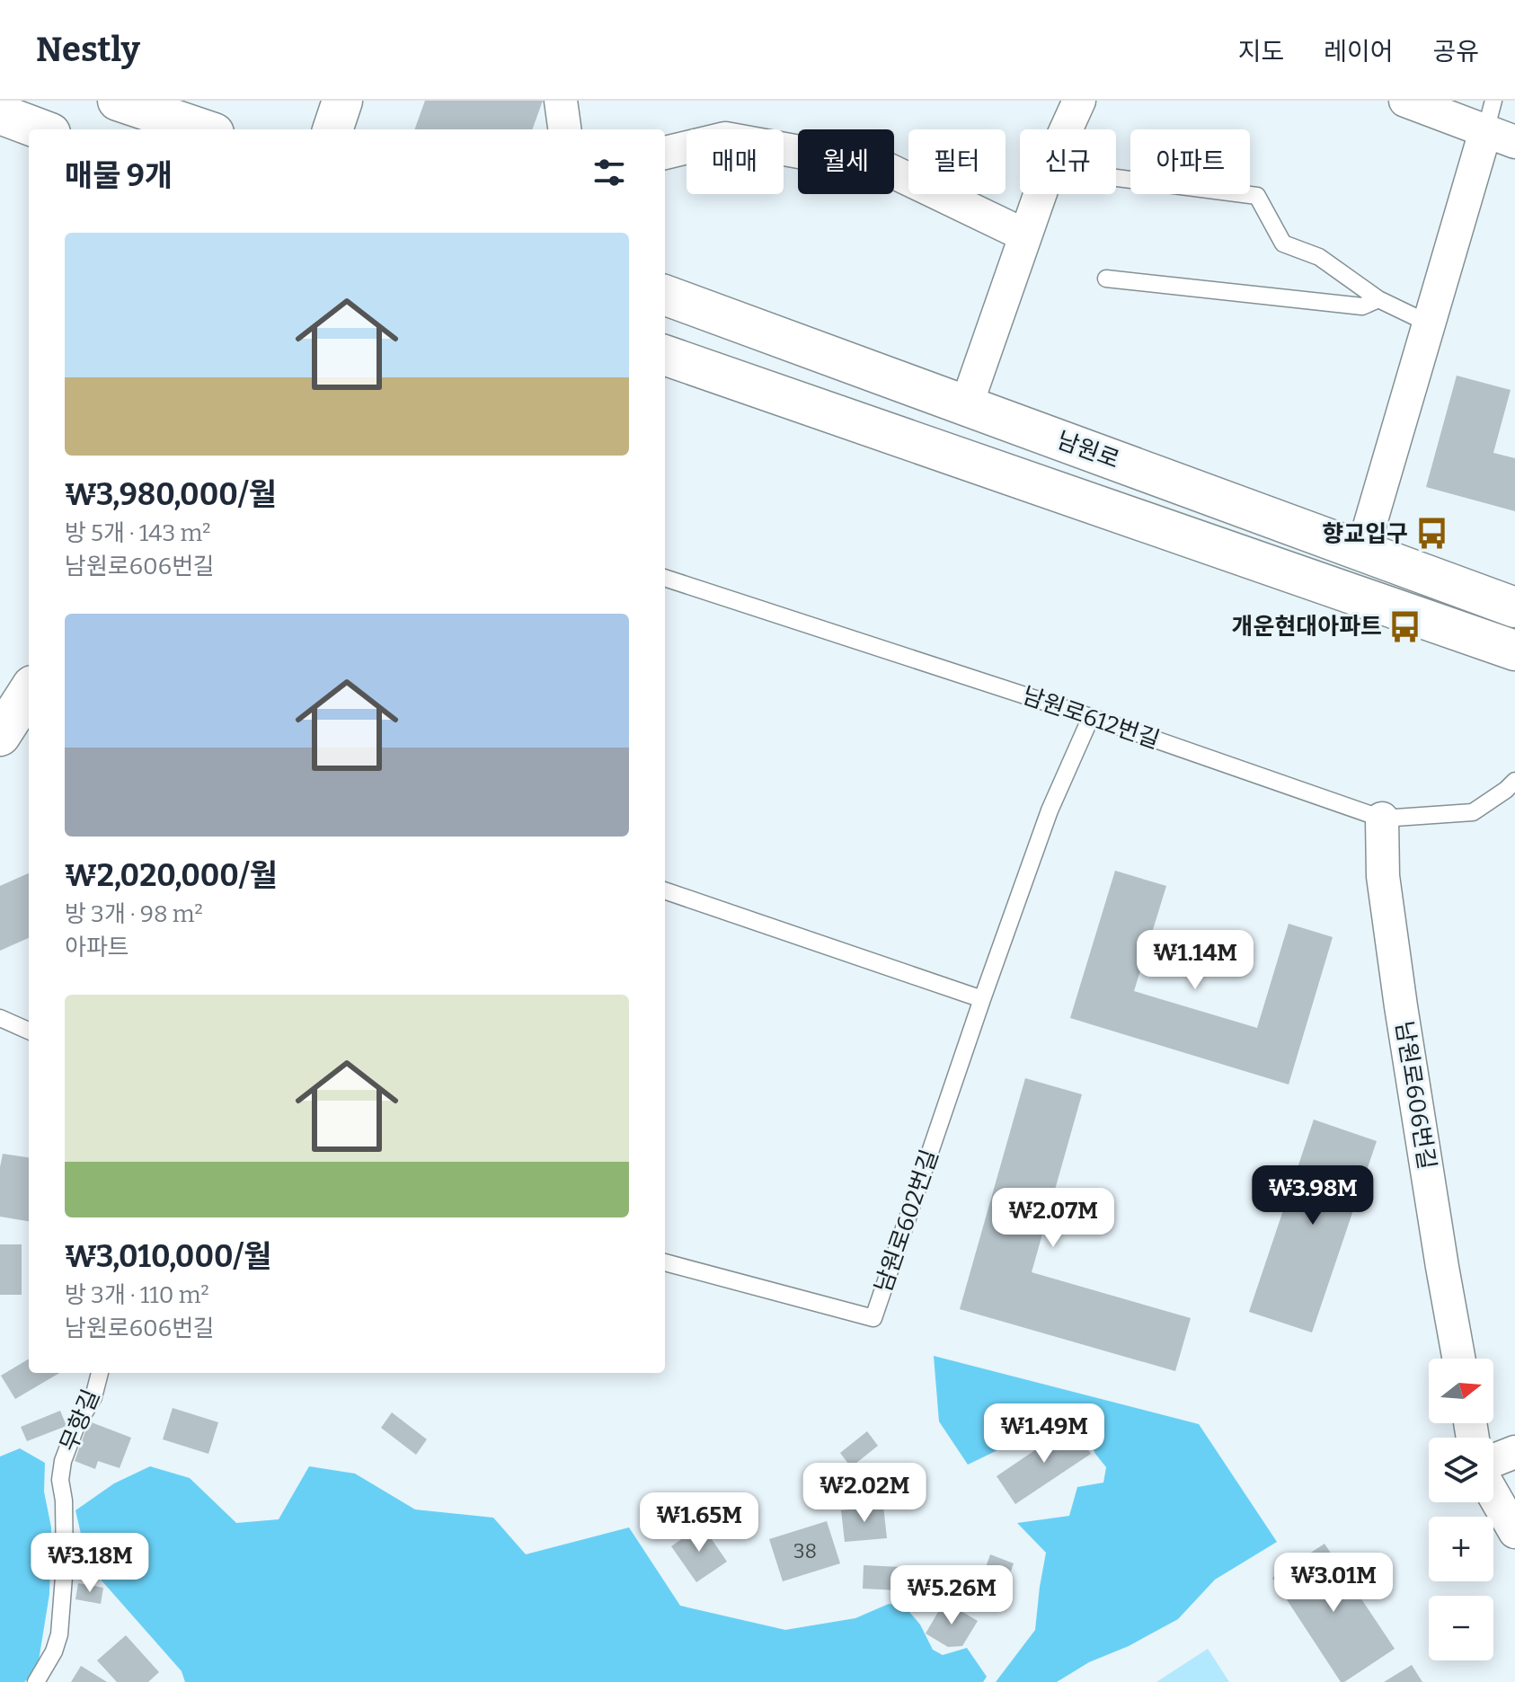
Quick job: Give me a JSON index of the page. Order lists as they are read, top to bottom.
{
  "streets": {
    "street": ["남원로", "남원로606번길"],
    "lane": ["남원로612번길", "남원로602번길", "무항길"]
  },
  "crossings": [
    ["남원로612번길", "남원로606번길"],
    ["남원로612번길", "남원로602번길"]
  ],
  "places": {
    "bus stop": ["향교입구", "개운현대아파트"]
  },
  "house_numbers": ["38"],
  "north": "right",
  "page": {
    "header": "Nestly",
    "nav": ["지도", "레이어", "공유"],
    "chip": [
      "매매",
      "월세",
      "필터",
      "신규",
      "아파트"
    ],
    "heading": "매물 9개",
    "list": [
      {
        "name": "₩3,980,000/월",
        "note": "방 5개 · 143 m² · 남원로606번길"
      },
      {
        "name": "₩2,020,000/월",
        "note": "방 3개 · 98 m² · 아파트"
      },
      {
        "name": "₩3,010,000/월",
        "note": "방 3개 · 110 m² · 남원로606번길"
      }
    ],
    "price": [
      "₩1.14M",
      "₩3.98M",
      "₩2.07M",
      "₩1.49M",
      "₩2.02M",
      "₩1.65M",
      "₩3.18M",
      "₩3.01M",
      "₩5.26M"
    ],
    "map_buttons": ["+", "−"]
  }
}
